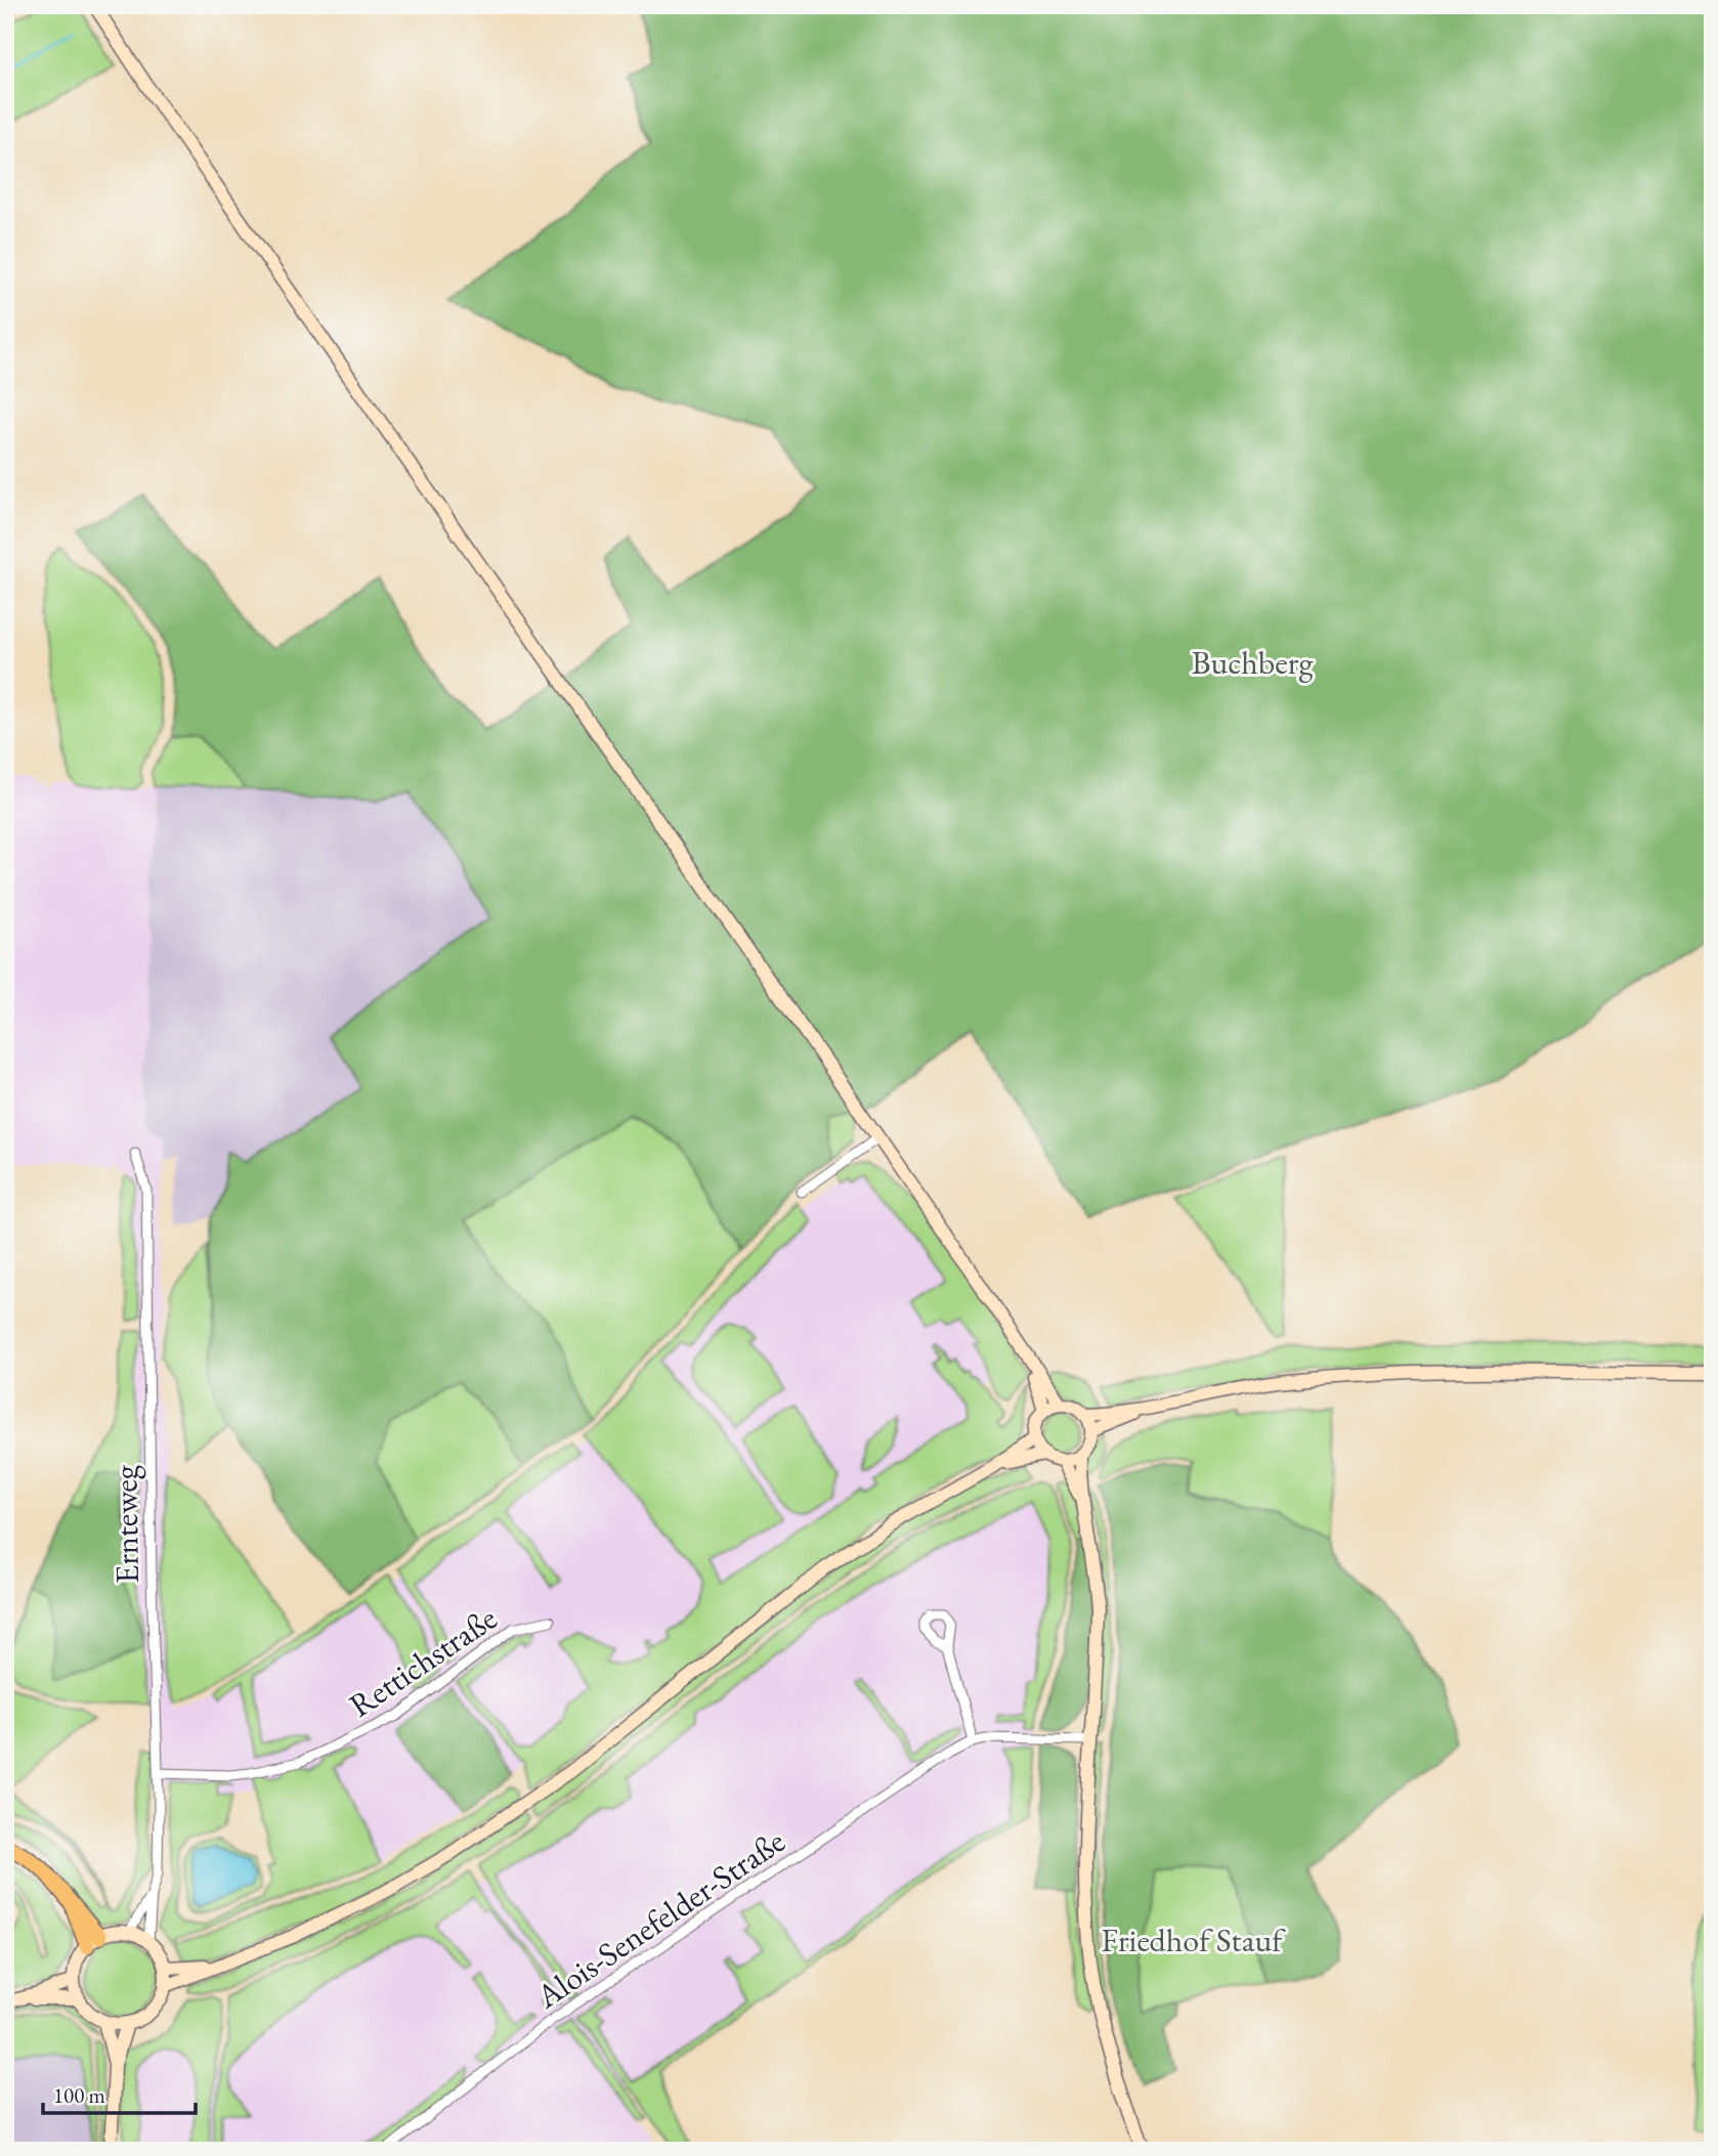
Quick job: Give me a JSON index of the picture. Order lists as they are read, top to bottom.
{
  "streets": {
    "street": ["Ernteweg", "Rettichstraße", "Alois-Senefelder-Straße"]
  },
  "crossings": [
    ["Ernteweg", "Rettichstraße"]
  ],
  "parks": ["Buchberg", "Friedhof Stauf"],
  "scale_bar": "100 m"
}
